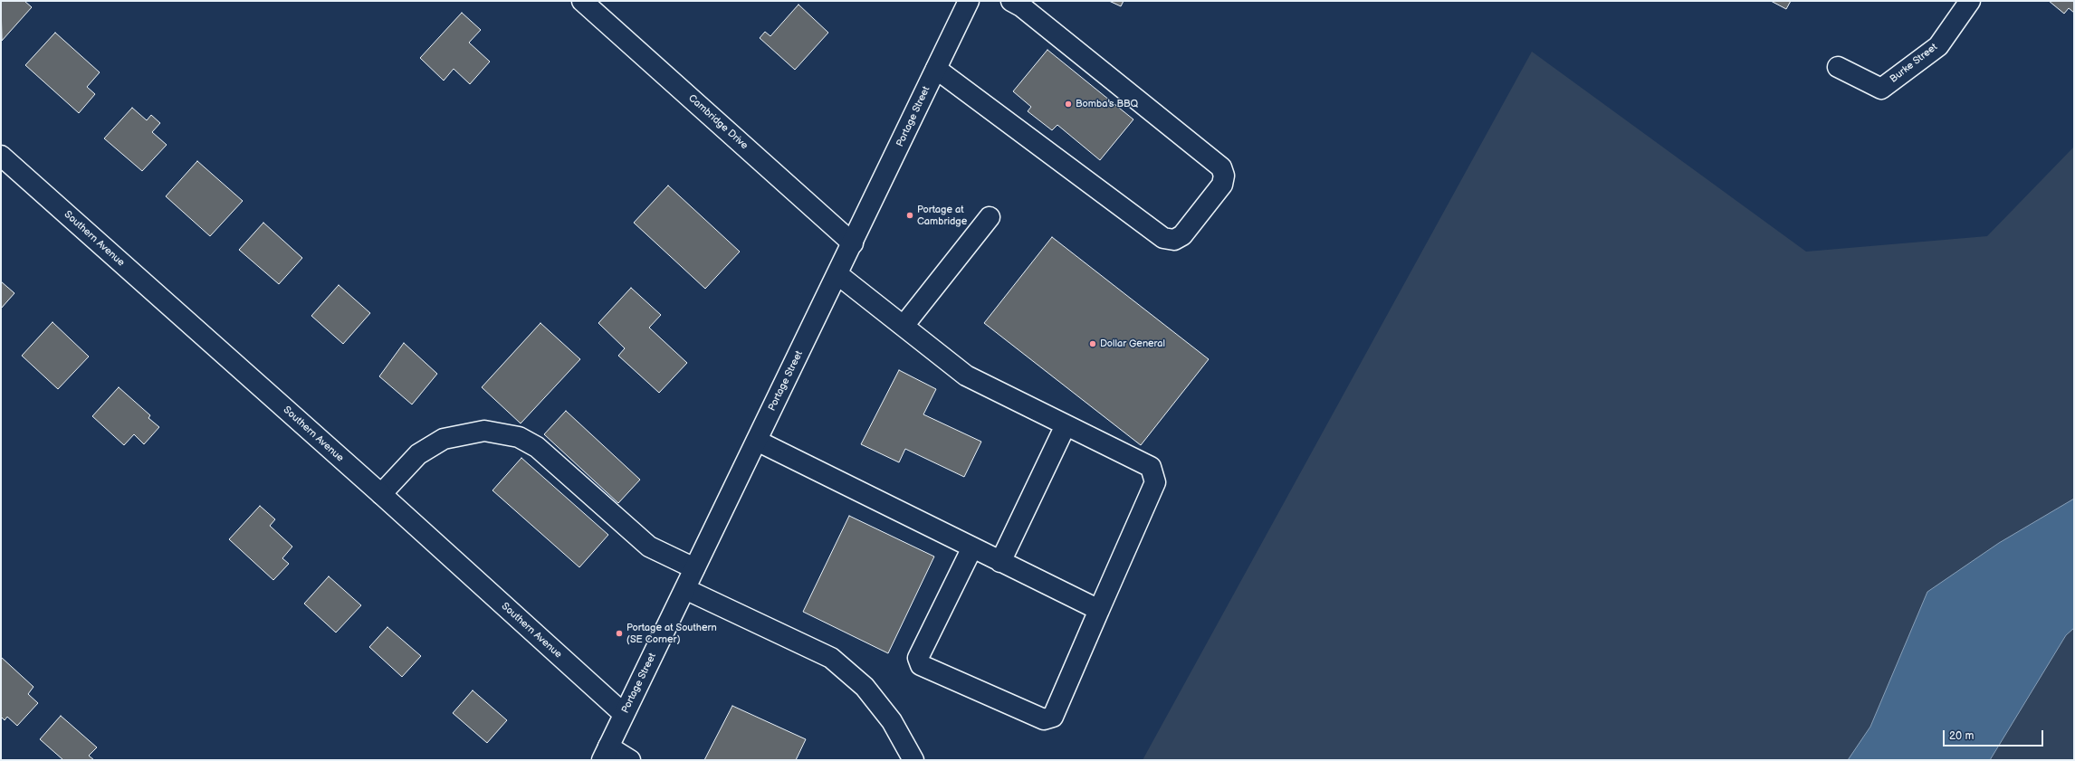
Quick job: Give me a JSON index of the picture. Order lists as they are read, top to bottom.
{
  "streets": {
    "street": [
      "Burke Street",
      "Portage Street",
      "Cambridge Drive",
      "Southern Avenue"
    ]
  },
  "crossings": [
    ["Portage Street", "Cambridge Drive"],
    ["Portage Street", "Southern Avenue"]
  ],
  "places": [
    "Bomba's BBQ",
    "Portage at Cambridge",
    "Dollar General",
    "Portage at Southern (SE Corner)"
  ],
  "scale_bar": "20 m"
}
